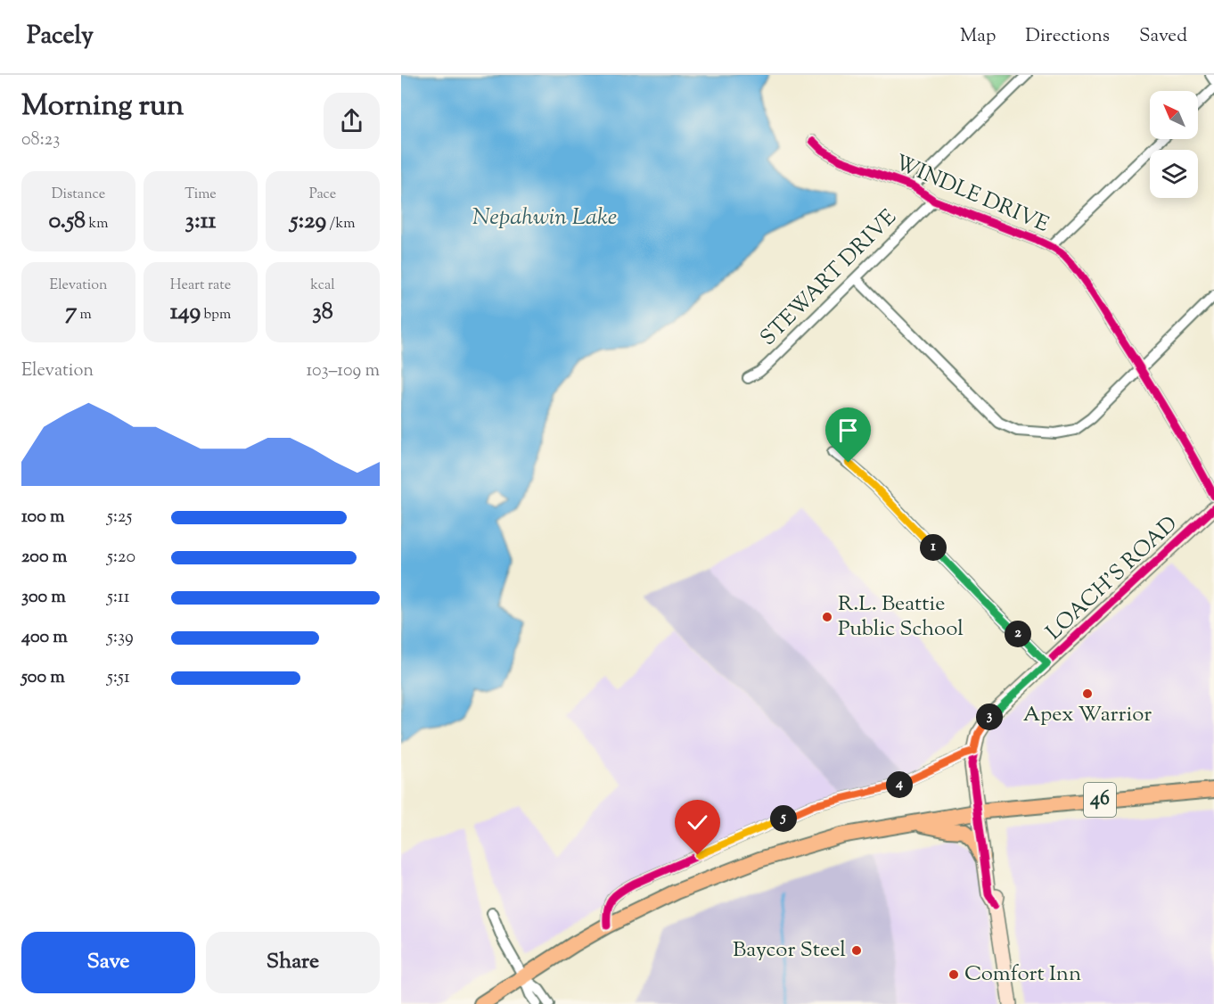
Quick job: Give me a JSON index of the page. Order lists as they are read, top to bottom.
{
  "streets": {
    "main road": ["46"],
    "street": ["WINDLE DRIVE", "STEWART DRIVE", "LOACH'S ROAD"]
  },
  "crossings": [
    ["WINDLE DRIVE", "STEWART DRIVE"]
  ],
  "water": ["Nepahwin Lake"],
  "places": [
    "R.L. Beattie Public School",
    "Apex Warrior",
    "Baycor Steel",
    "Comfort Inn"
  ],
  "north": "top left",
  "page": {
    "header": "Pacely",
    "nav": ["Map", "Directions", "Saved"],
    "heading": ["Morning run", "08:23"],
    "stats": [
      ["Distance", "0.58 km"],
      ["Time", "3:11"],
      ["Pace", "5:29 /km"],
      ["Elevation", "7 m"],
      ["Heart rate", "149 bpm"],
      ["kcal", "38"]
    ],
    "chart": ["Elevation", "103–109 m"],
    "list": [
      {
        "name": "100 m",
        "note": "5:25"
      },
      {
        "name": "200 m",
        "note": "5:20"
      },
      {
        "name": "300 m",
        "note": "5:11"
      },
      {
        "name": "400 m",
        "note": "5:39"
      },
      {
        "name": "500 m",
        "note": "5:51"
      }
    ],
    "pins": [
      "1",
      "2",
      "3",
      "4",
      "5"
    ],
    "buttons": ["Save", "Share"]
  }
}
